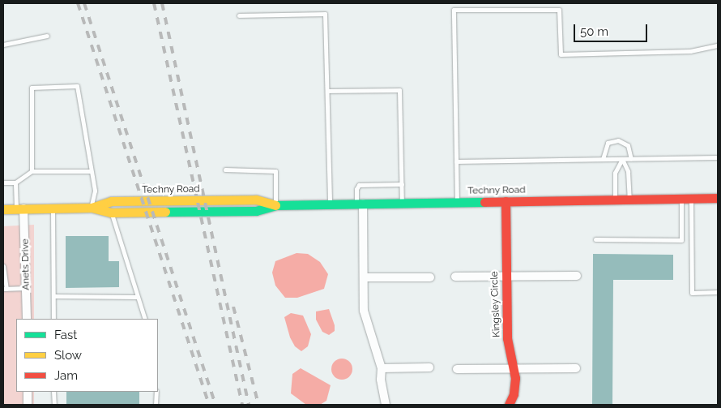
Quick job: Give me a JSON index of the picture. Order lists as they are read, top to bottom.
{
  "streets": {
    "main road": ["Techny Road", "Kingsley Circle"],
    "street": ["Anets Drive"]
  },
  "crossings": [
    ["Techny Road", "Anets Drive"],
    ["Techny Road", "Kingsley Circle"]
  ],
  "legend": ["Fast", "Slow", "Jam"],
  "scale_bar": "50 m"
}
